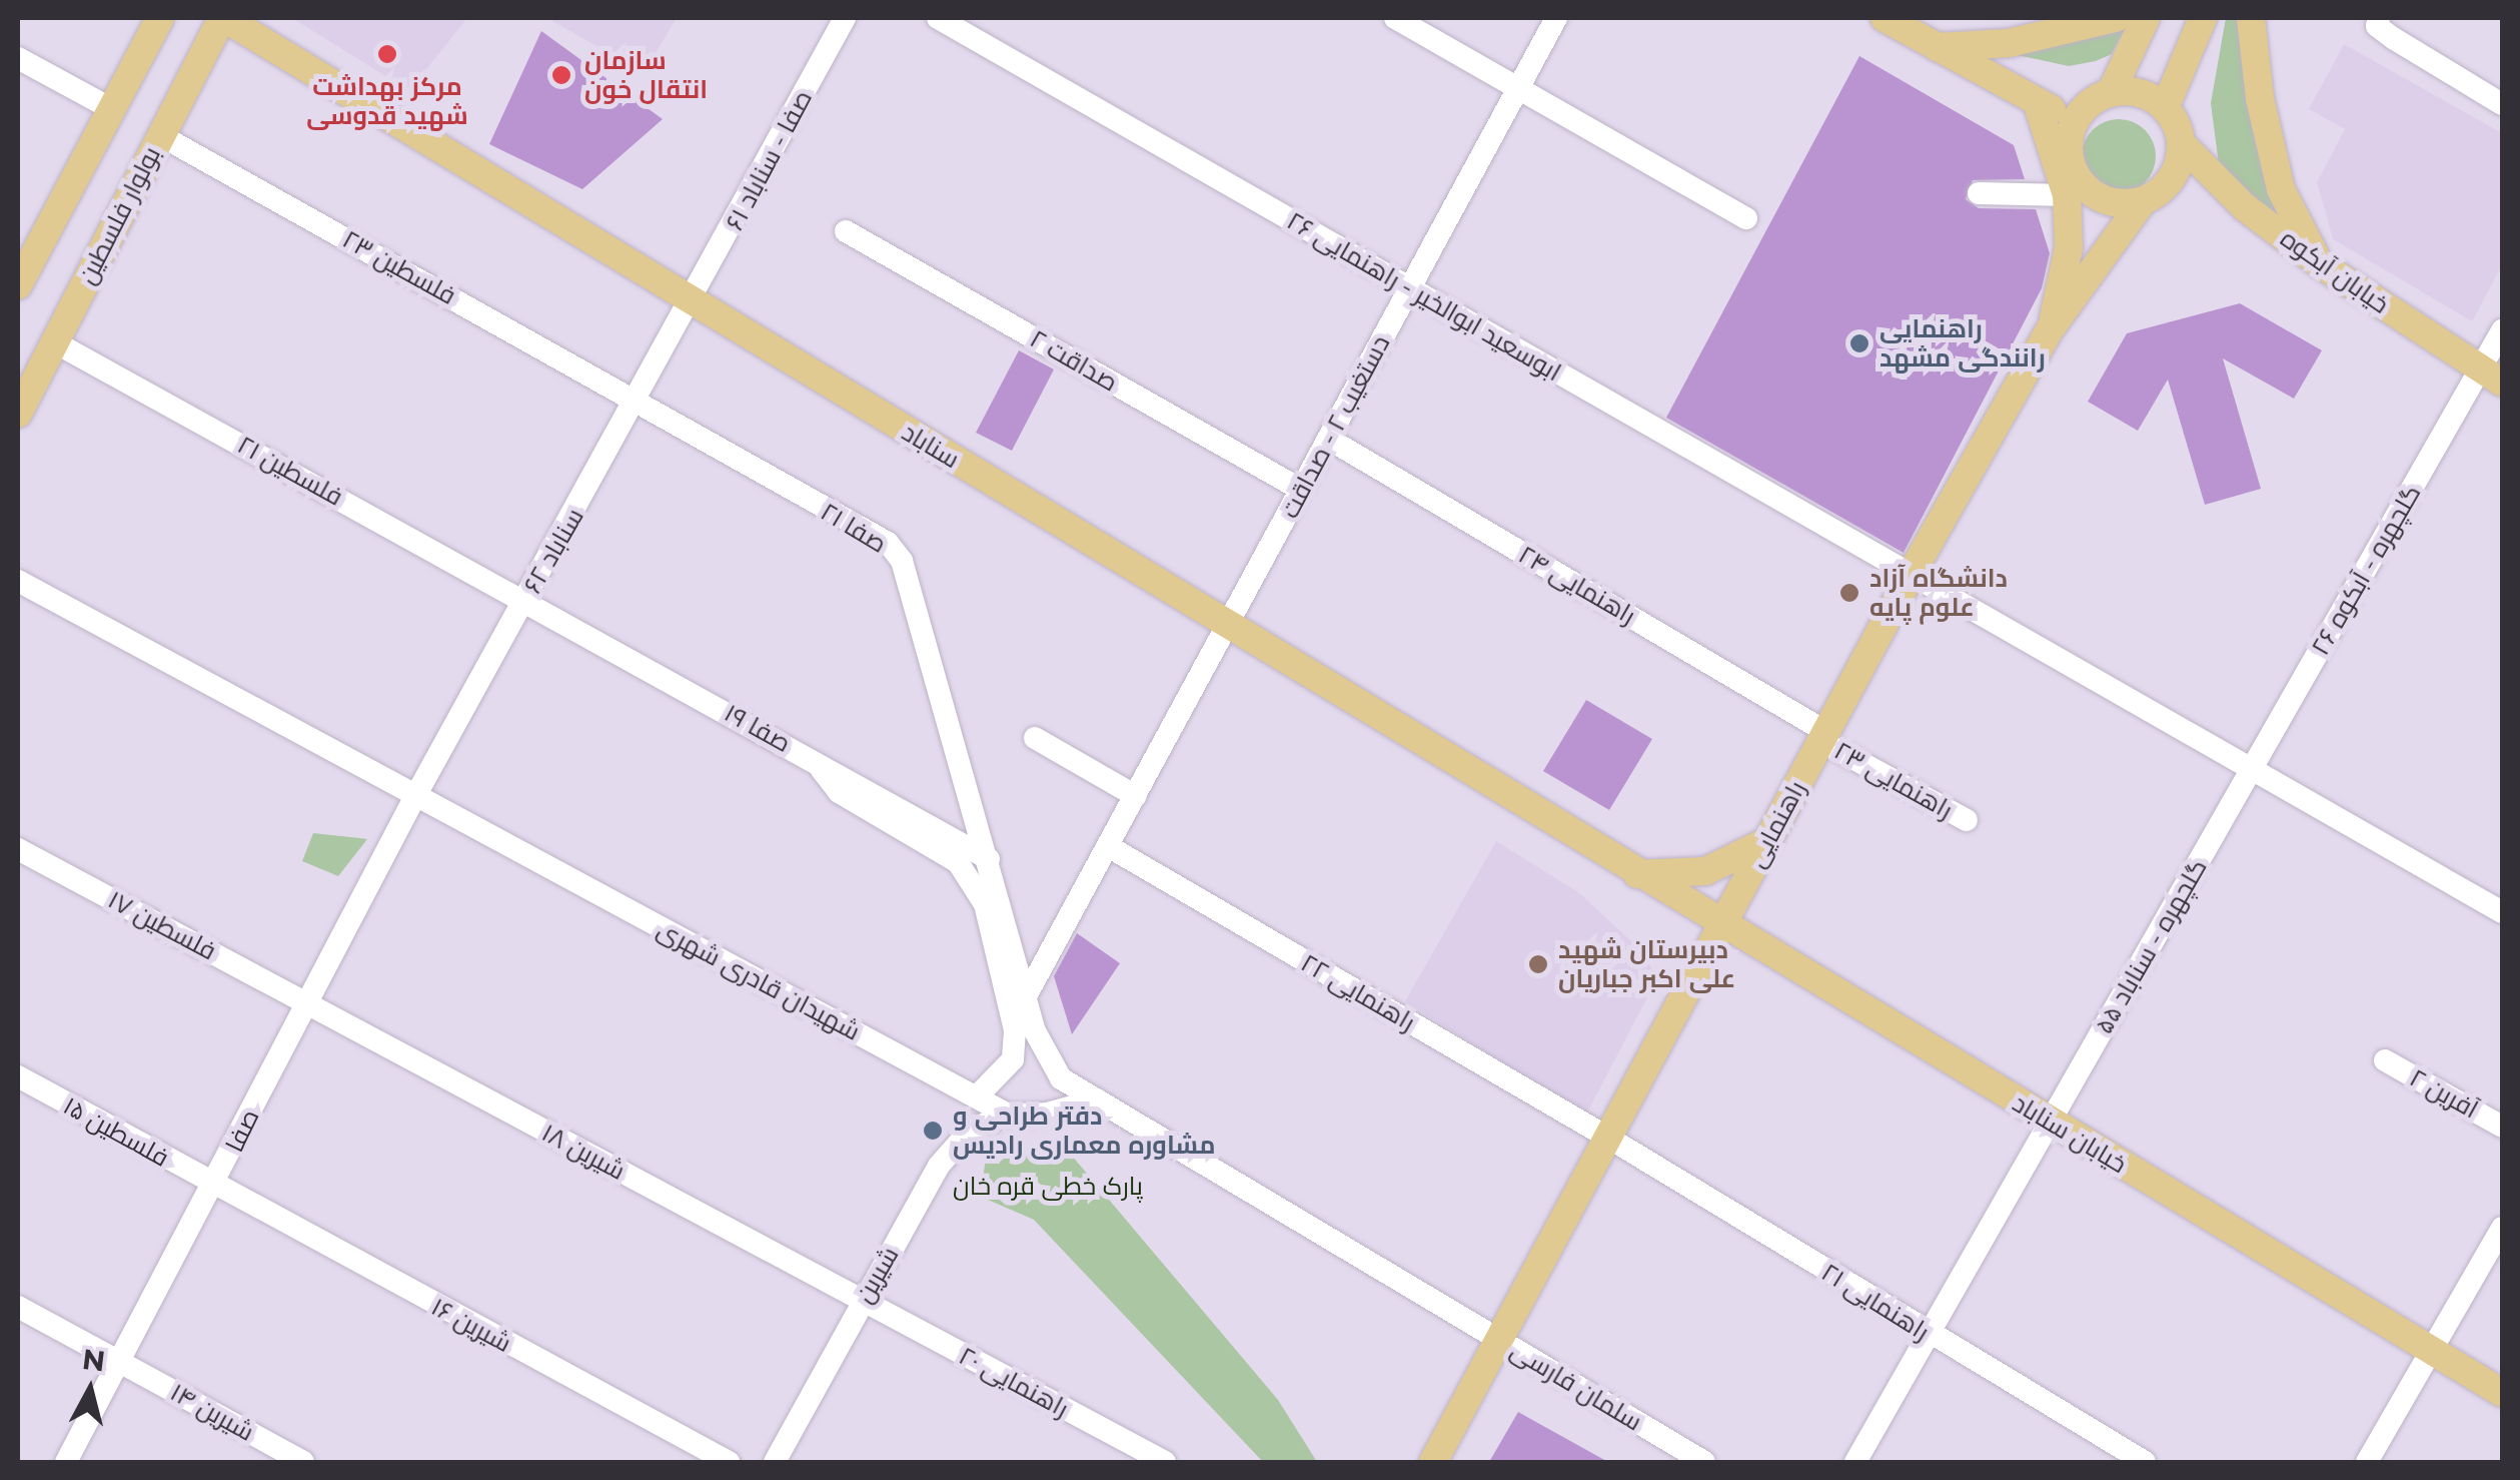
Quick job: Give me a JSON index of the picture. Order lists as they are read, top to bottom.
{
  "streets": {
    "main road": [
      "بولوار فلسطین",
      "خیابان آبکوه",
      "سناباد",
      "راهنمایی",
      "خیابان سناباد"
    ],
    "street": [
      "صفا - سناباد ۶۱",
      "فلسطین ۲۳",
      "ابوسعید ابوالخیر - راهنمایی ۲۶",
      "صداقت ۲",
      "دستغیب ۲ - صداقت",
      "فلسطین ۲۱",
      "صفا ۲۱",
      "سناباد ۶۲",
      "گلچهره - آبکوه ۲۶",
      "راهنمایی ۲۴",
      "صفا ۱۹",
      "راهنمایی ۲۳",
      "فلسطین ۱۷",
      "گلچهره - سناباد ۵۵",
      "شهیدان قادری شهری",
      "راهنمایی ۲۲",
      "آفرین ۲",
      "صفا",
      "فلسطین ۱۵",
      "شیرین ۱۸",
      "شیرین",
      "راهنمایی ۲۱",
      "شیرین ۱۶",
      "راهنمایی ۲۰",
      "سلمان فارسی",
      "شیرین ۱۴"
    ]
  },
  "crossings": [
    ["صفا - سناباد ۶۱", "سناباد"],
    ["صفا - سناباد ۶۱", "سناباد ۶۲"],
    ["بولوار فلسطین", "فلسطین ۲۳"],
    ["بولوار فلسطین", "سناباد"],
    ["بولوار فلسطین", "فلسطین ۲۱"],
    ["فلسطین ۲۳", "صفا ۲۱"],
    ["فلسطین ۲۳", "سناباد ۶۲"],
    ["خیابان آبکوه", "گلچهره - آبکوه ۲۶"],
    ["خیابان آبکوه", "راهنمایی"],
    ["ابوسعید ابوالخیر - راهنمایی ۲۶", "دستغیب ۲ - صداقت"],
    ["ابوسعید ابوالخیر - راهنمایی ۲۶", "گلچهره - آبکوه ۲۶"],
    ["ابوسعید ابوالخیر - راهنمایی ۲۶", "راهنمایی"],
    ["ابوسعید ابوالخیر - راهنمایی ۲۶", "گلچهره - سناباد ۵۵"],
    ["صداقت ۲", "دستغیب ۲ - صداقت"],
    ["دستغیب ۲ - صداقت", "سناباد"],
    ["دستغیب ۲ - صداقت", "راهنمایی ۲۴"],
    ["سناباد", "سناباد ۶۲"],
    ["سناباد", "خیابان سناباد"],
    ["فلسطین ۲۱", "سناباد ۶۲"],
    ["فلسطین ۲۱", "صفا ۱۹"],
    ["صفا ۲۱", "سناباد ۶۲"],
    ["صفا ۲۱", "صفا ۱۹"],
    ["سناباد ۶۲", "صفا ۱۹"],
    ["سناباد ۶۲", "شهیدان قادری شهری"],
    ["سناباد ۶۲", "صفا"],
    ["گلچهره - آبکوه ۲۶", "گلچهره - سناباد ۵۵"],
    ["راهنمایی ۲۴", "راهنمایی ۲۳"],
    ["راهنمایی ۲۴", "راهنمایی"],
    ["راهنمایی ۲۳", "راهنمایی"],
    ["راهنمایی", "راهنمایی ۲۲"],
    ["راهنمایی", "خیابان سناباد"],
    ["راهنمایی", "راهنمایی ۲۱"],
    ["راهنمایی", "سلمان فارسی"],
    ["فلسطین ۱۷", "صفا"],
    ["فلسطین ۱۷", "شیرین ۱۸"],
    ["گلچهره - سناباد ۵۵", "خیابان سناباد"],
    ["گلچهره - سناباد ۵۵", "راهنمایی ۲۱"],
    ["شهیدان قادری شهری", "صفا"],
    ["شهیدان قادری شهری", "شیرین"],
    ["راهنمایی ۲۲", "راهنمایی ۲۱"],
    ["صفا", "فلسطین ۱۵"],
    ["صفا", "شیرین ۱۸"],
    ["صفا", "شیرین ۱۶"],
    ["صفا", "شیرین ۱۴"],
    ["فلسطین ۱۵", "شیرین ۱۶"],
    ["شیرین ۱۸", "شیرین"],
    ["شیرین ۱۸", "راهنمایی ۲۰"],
    ["شیرین", "راهنمایی ۲۰"]
  ],
  "parks": ["پارک خطی قره خان"],
  "places": [
    "مرکز بهداشت شهید قدوسی",
    "سازمان انتقال خون",
    "راهنمایی رانندگی مشهد",
    "دانشگاه آزاد علوم پایه",
    "دبیرستان شهید علی اکبر جباریان",
    "دفتر طراحی و مشاوره معماری رادیس"
  ],
  "north": "top"
}
